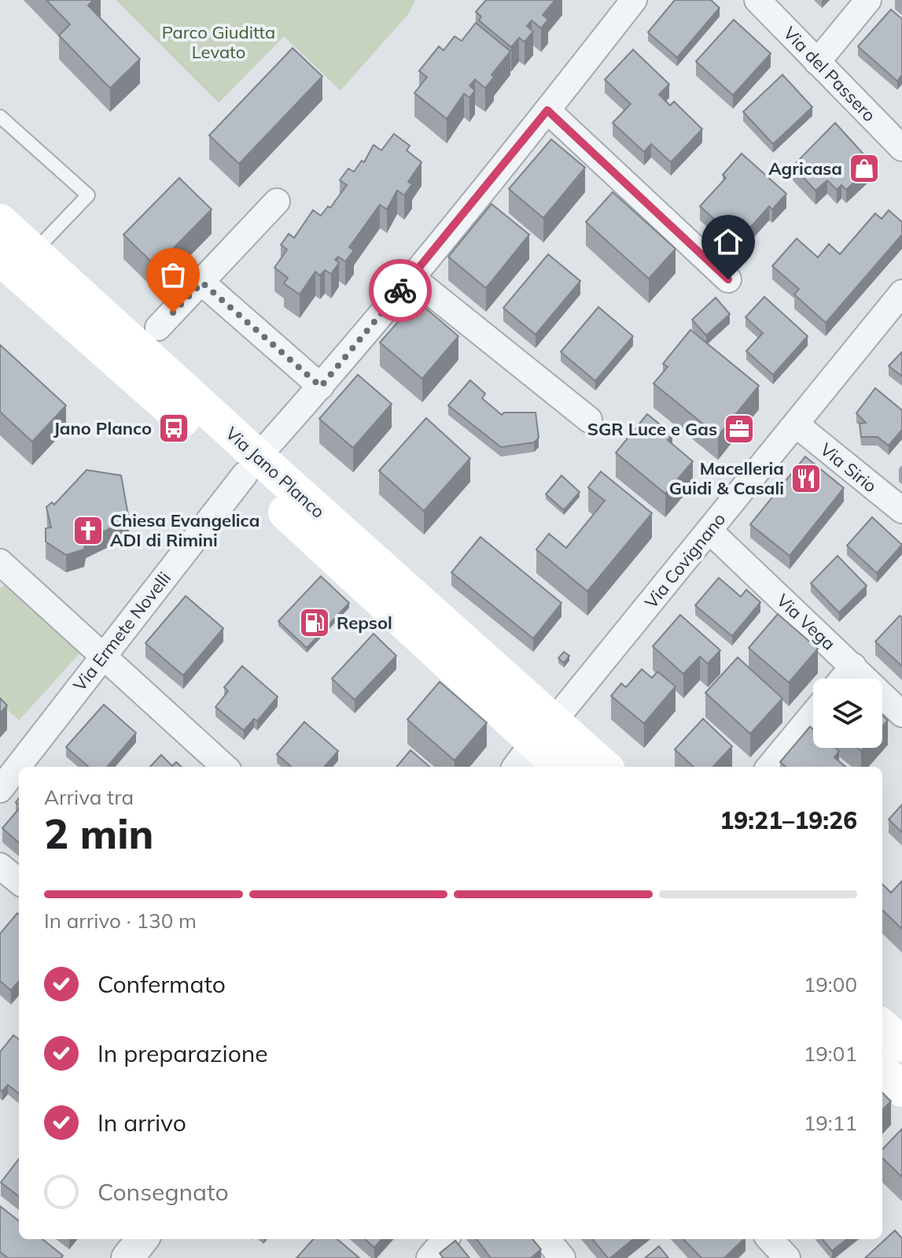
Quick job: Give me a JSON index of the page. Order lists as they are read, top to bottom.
{
  "streets": {
    "main road": ["Via Jano Planco"],
    "street": [
      "Via del Passero",
      "Via Sirio",
      "Via Covignano",
      "Via Vega",
      "Via Ermete Novelli"
    ]
  },
  "crossings": [
    ["Via Sirio", "Via Covignano"],
    ["Via Jano Planco", "Via Covignano"],
    ["Via Jano Planco", "Via Ermete Novelli"],
    ["Via Covignano", "Via Vega"]
  ],
  "parks": ["Parco Giuditta Levato"],
  "places": {
    "shop": ["Agricasa"],
    "bus stop": ["Jano Planco"],
    "office": ["SGR Luce e Gas"],
    "restaurant": ["Macelleria Guidi & Casali"],
    "church": ["Chiesa Evangelica ADI di Rimini"],
    "fuel station": ["Repsol"]
  },
  "page": {
    "heading": ["2 min", "Arriva tra", "19:21–19:26"],
    "bar": "In arrivo · 130 m",
    "list": [
      ["Confermato", "19:00"],
      ["In preparazione", "19:01"],
      ["In arrivo", "19:11"],
      "Consegnato"
    ]
  }
}
